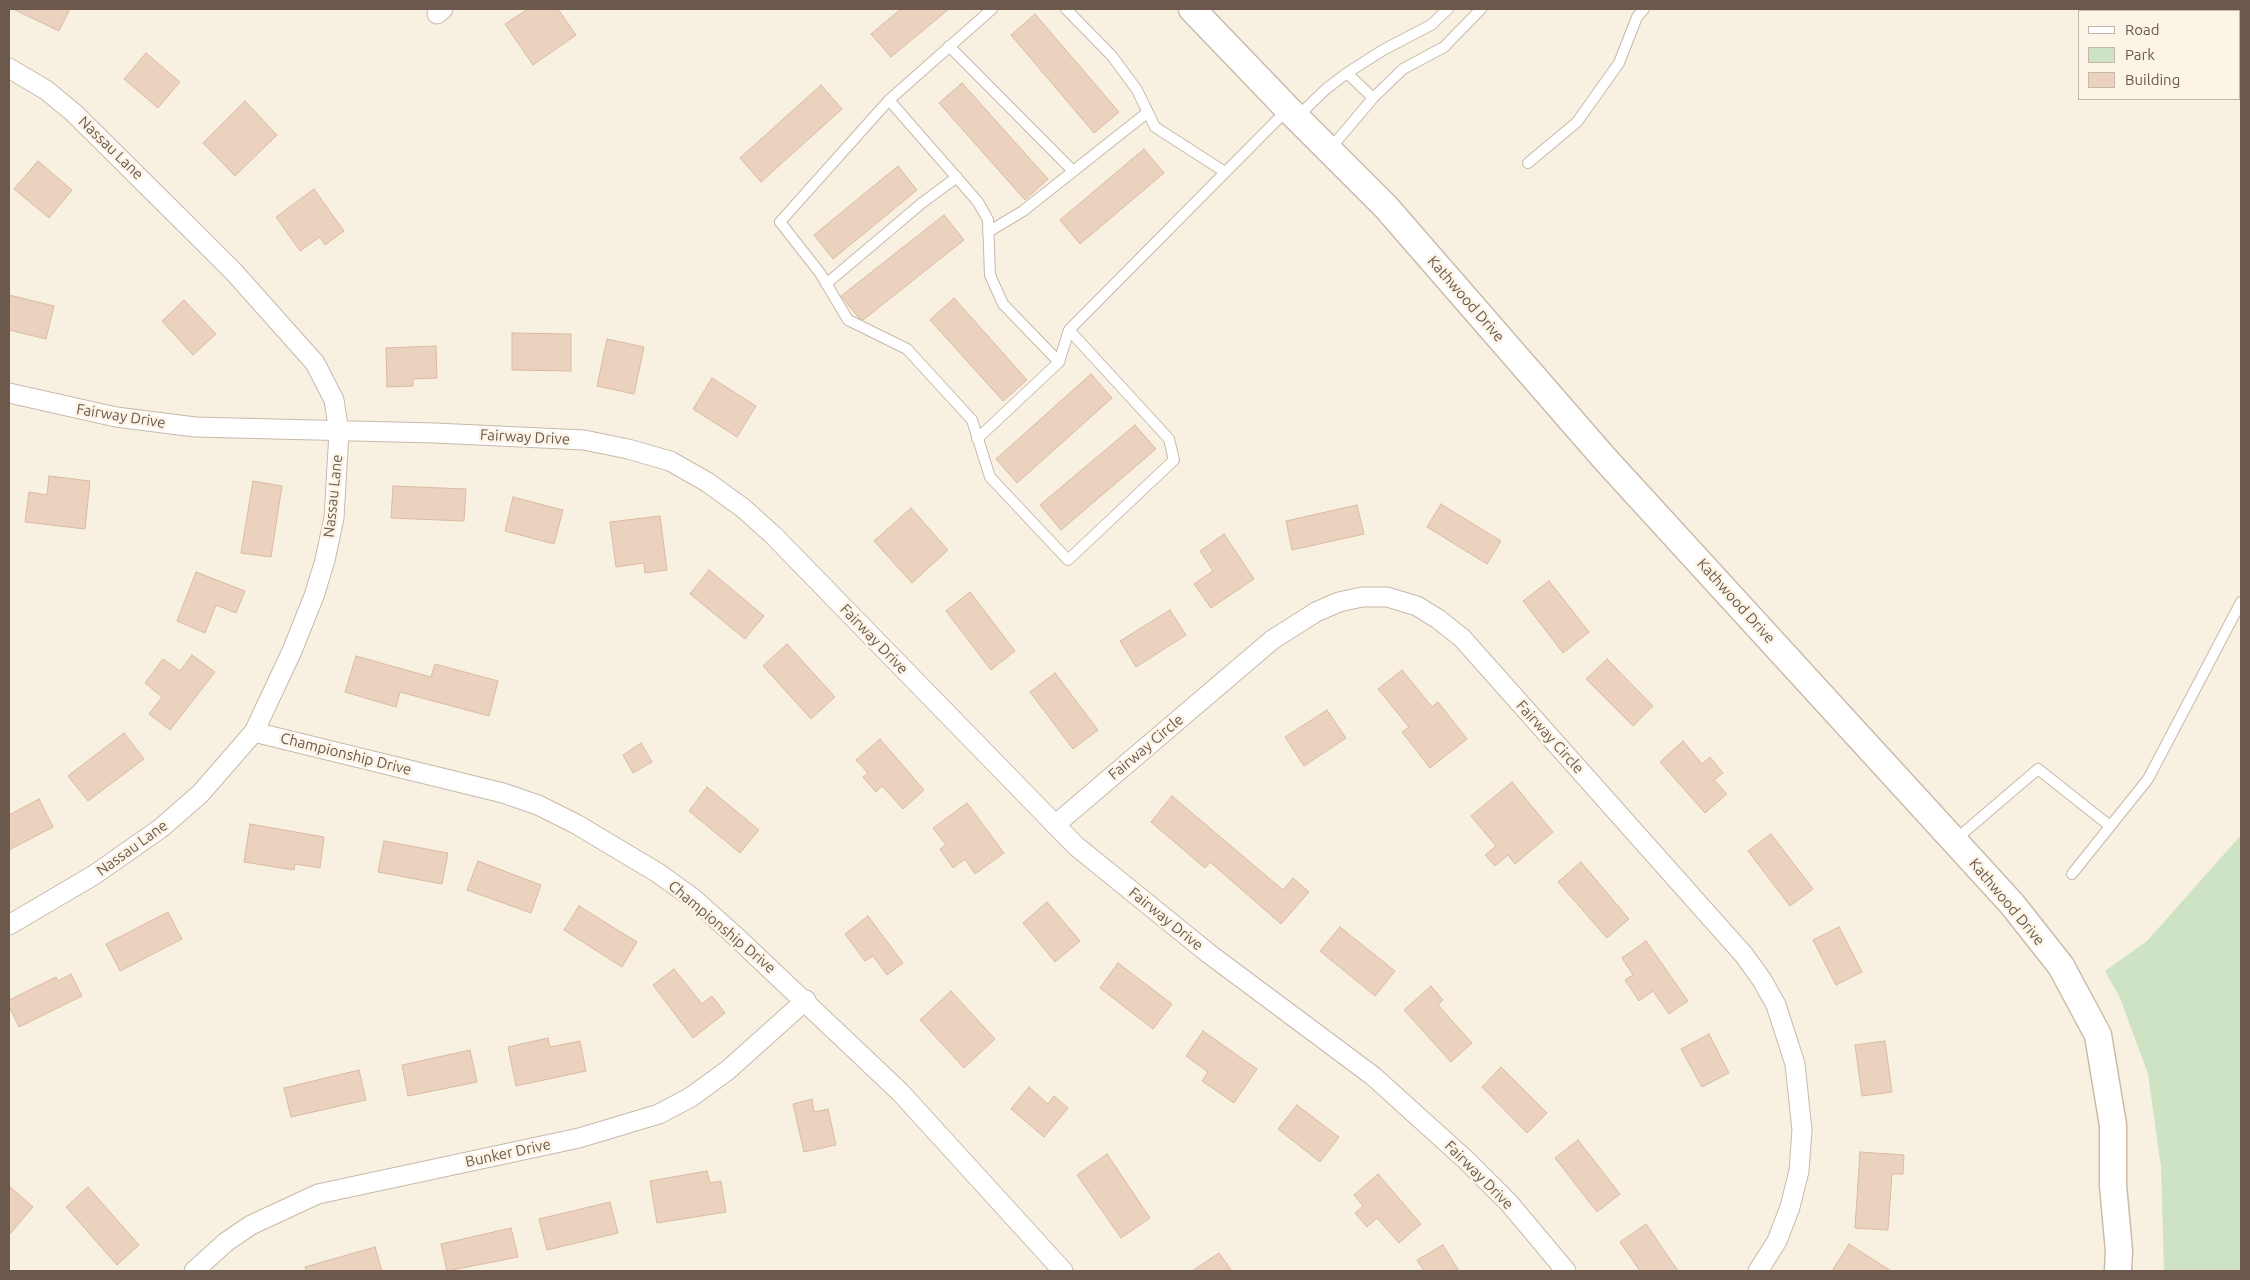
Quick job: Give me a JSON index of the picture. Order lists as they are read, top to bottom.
{
  "streets": {
    "street": [
      "Nassau Lane",
      "Kathwood Drive",
      "Fairway Drive",
      "Fairway Circle",
      "Championship Drive",
      "Bunker Drive"
    ]
  },
  "crossings": [
    ["Nassau Lane", "Fairway Drive"],
    ["Nassau Lane", "Championship Drive"],
    ["Fairway Drive", "Fairway Circle"],
    ["Championship Drive", "Bunker Drive"]
  ],
  "legend": ["Road", "Park", "Building"]
}
